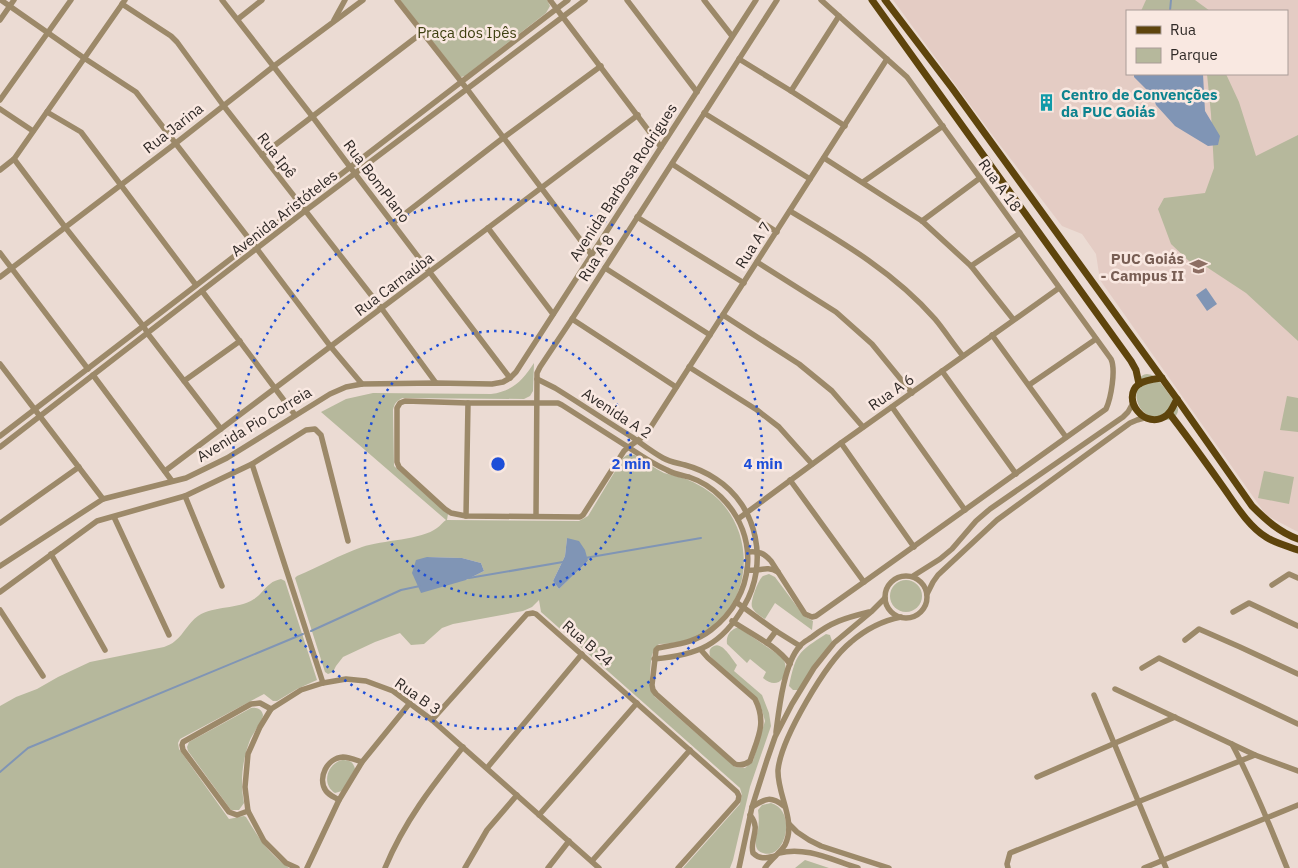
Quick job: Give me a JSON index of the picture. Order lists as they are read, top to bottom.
{
  "streets": {
    "street": [
      "Rua Jarina",
      "Rua Ipê",
      "Rua BomPlano",
      "Avenida Barbosa Rodrigues",
      "Rua A 18",
      "Avenida Aristóteles",
      "Rua A 7",
      "Rua A 8",
      "Rua Carnaúba",
      "Rua A 6",
      "Avenida A 2",
      "Avenida Pio Correia",
      "Rua B 24",
      "Rua B 3"
    ]
  },
  "crossings": [
    ["Rua Jarina", "Rua Ipê"],
    ["Rua Jarina", "Rua BomPlano"],
    ["Rua Ipê", "Avenida Aristóteles"],
    ["Rua Ipê", "Rua Carnaúba"],
    ["Rua Ipê", "Avenida Pio Correia"],
    ["Rua BomPlano", "Avenida Barbosa Rodrigues"],
    ["Rua BomPlano", "Avenida Aristóteles"],
    ["Rua BomPlano", "Rua Carnaúba"],
    ["Rua BomPlano", "Avenida Pio Correia"],
    ["Avenida Barbosa Rodrigues", "Avenida Pio Correia"],
    ["Rua A 18", "Rua A 7"],
    ["Rua A 18", "Rua A 6"],
    ["Rua A 7", "Avenida A 2"],
    ["Rua A 8", "Avenida A 2"],
    ["Rua A 6", "Avenida A 2"],
    ["Rua B 24", "Rua B 3"]
  ],
  "parks": ["Praça dos Ipês"],
  "places": {
    "building": ["Centro de Convenções da PUC Goiás"],
    "school or university": ["PUC Goiás - Campus II"]
  },
  "legend": ["Rua", "Parque"],
  "rings": ["2 min", "4 min"]
}
